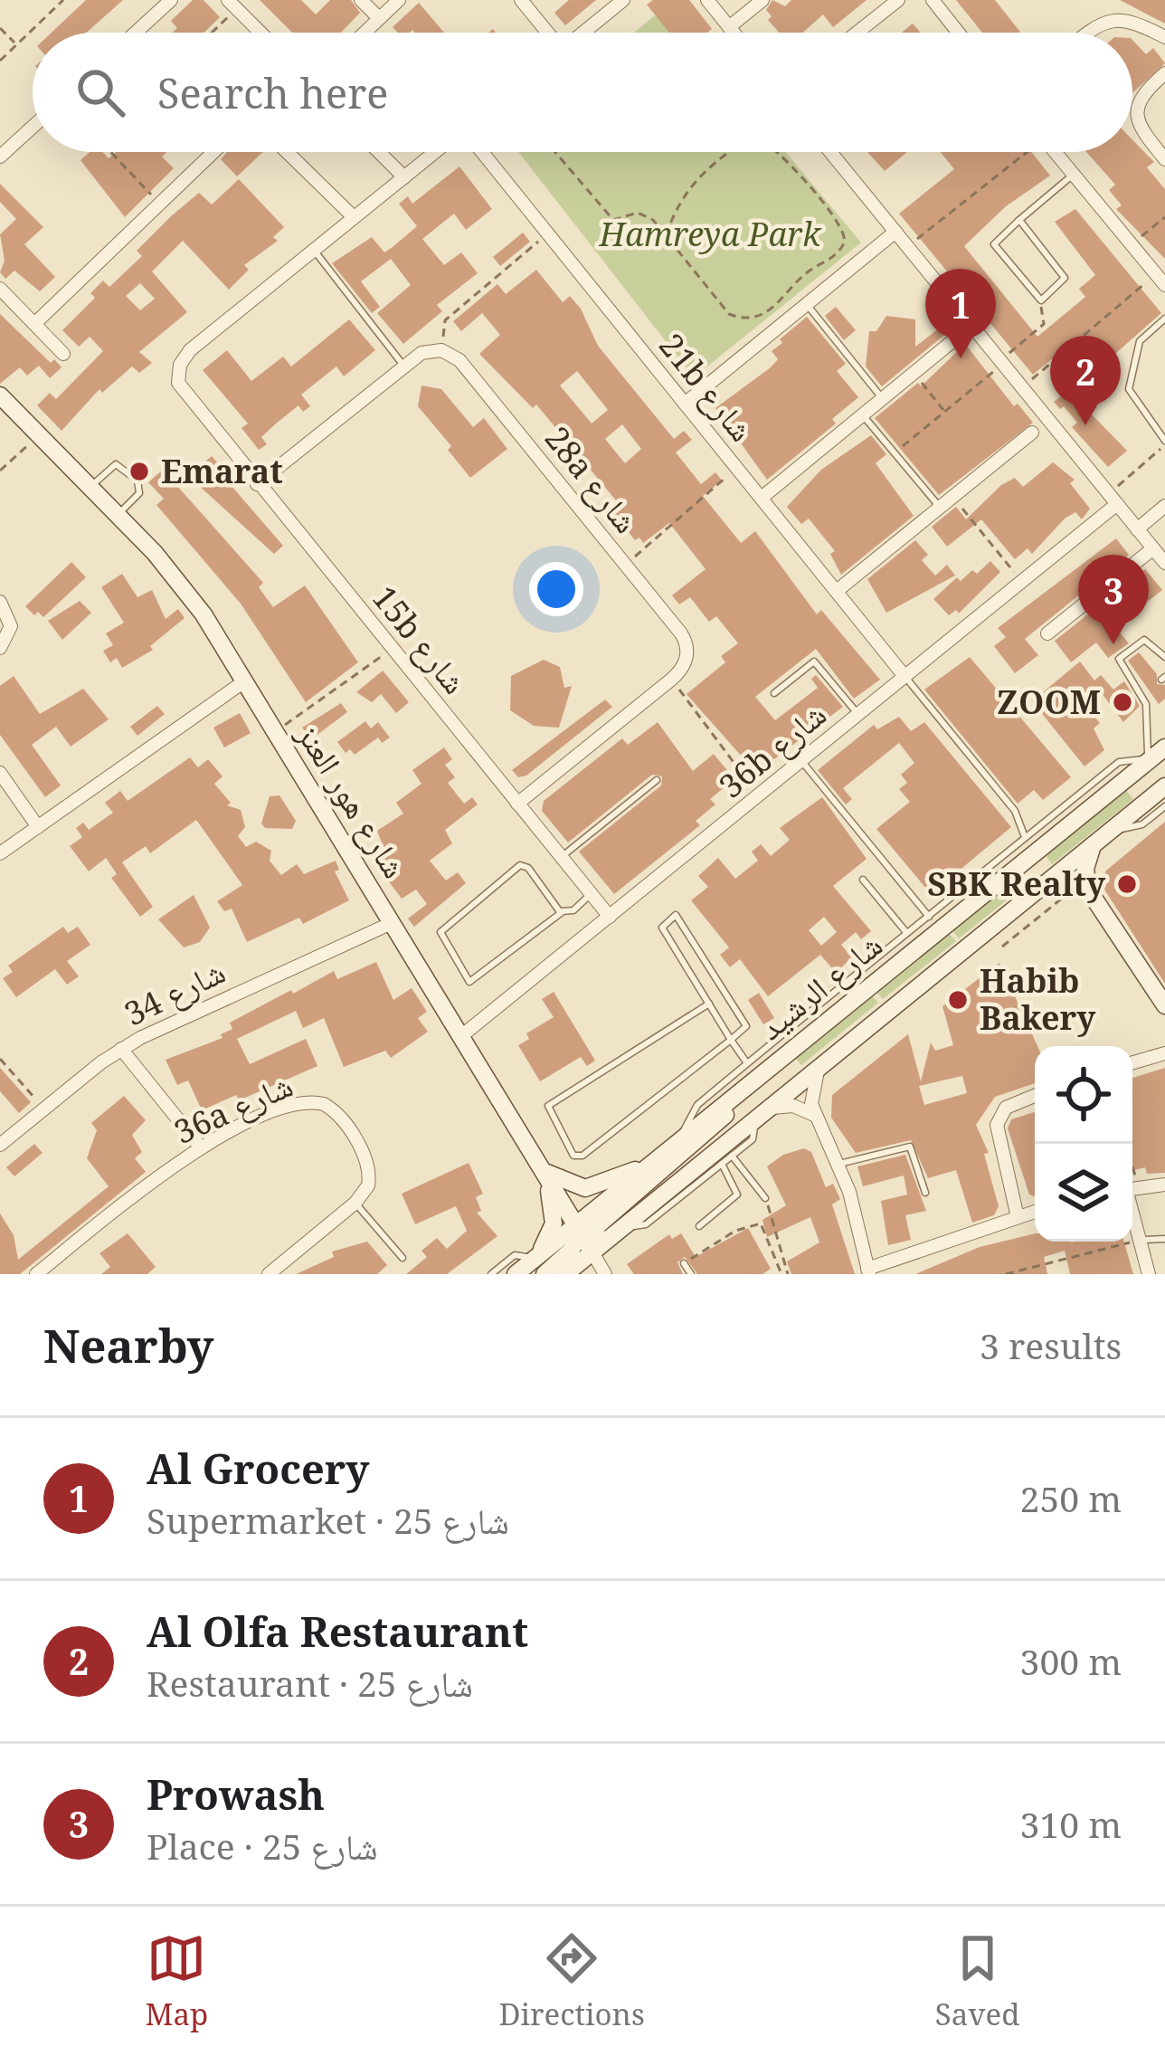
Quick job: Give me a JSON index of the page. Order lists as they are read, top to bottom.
{
  "streets": {
    "main road": ["شارع هور العنز", "شارع الرشيد"],
    "street": [
      "21b شارع",
      "28a شارع",
      "15b شارع",
      "36b شارع",
      "شارع 34",
      "36a شارع"
    ]
  },
  "crossings": [
    ["21b شارع", "36b شارع"],
    ["15b شارع", "36b شارع"],
    ["36b شارع", "شارع هور العنز"],
    ["شارع هور العنز", "شارع الرشيد"],
    ["شارع هور العنز", "شارع 34"]
  ],
  "parks": ["Hamreya Park"],
  "places": [
    "Emarat",
    "ZOOM",
    "SBK Realty",
    "Habib Bakery"
  ],
  "page": {
    "search": "Search here",
    "pins": ["1", "2", "3"],
    "heading": ["Nearby", "3 results"],
    "list": [
      {
        "mark": "1",
        "name": "Al Grocery",
        "note": "Supermarket · شارع 25",
        "value": "250 m"
      },
      {
        "mark": "2",
        "name": "Al Olfa Restaurant",
        "note": "Restaurant · شارع 25",
        "value": "300 m"
      },
      {
        "mark": "3",
        "name": "Prowash",
        "note": "Place · شارع 25",
        "value": "310 m"
      }
    ],
    "nav": ["Map", "Directions", "Saved"]
  }
}
